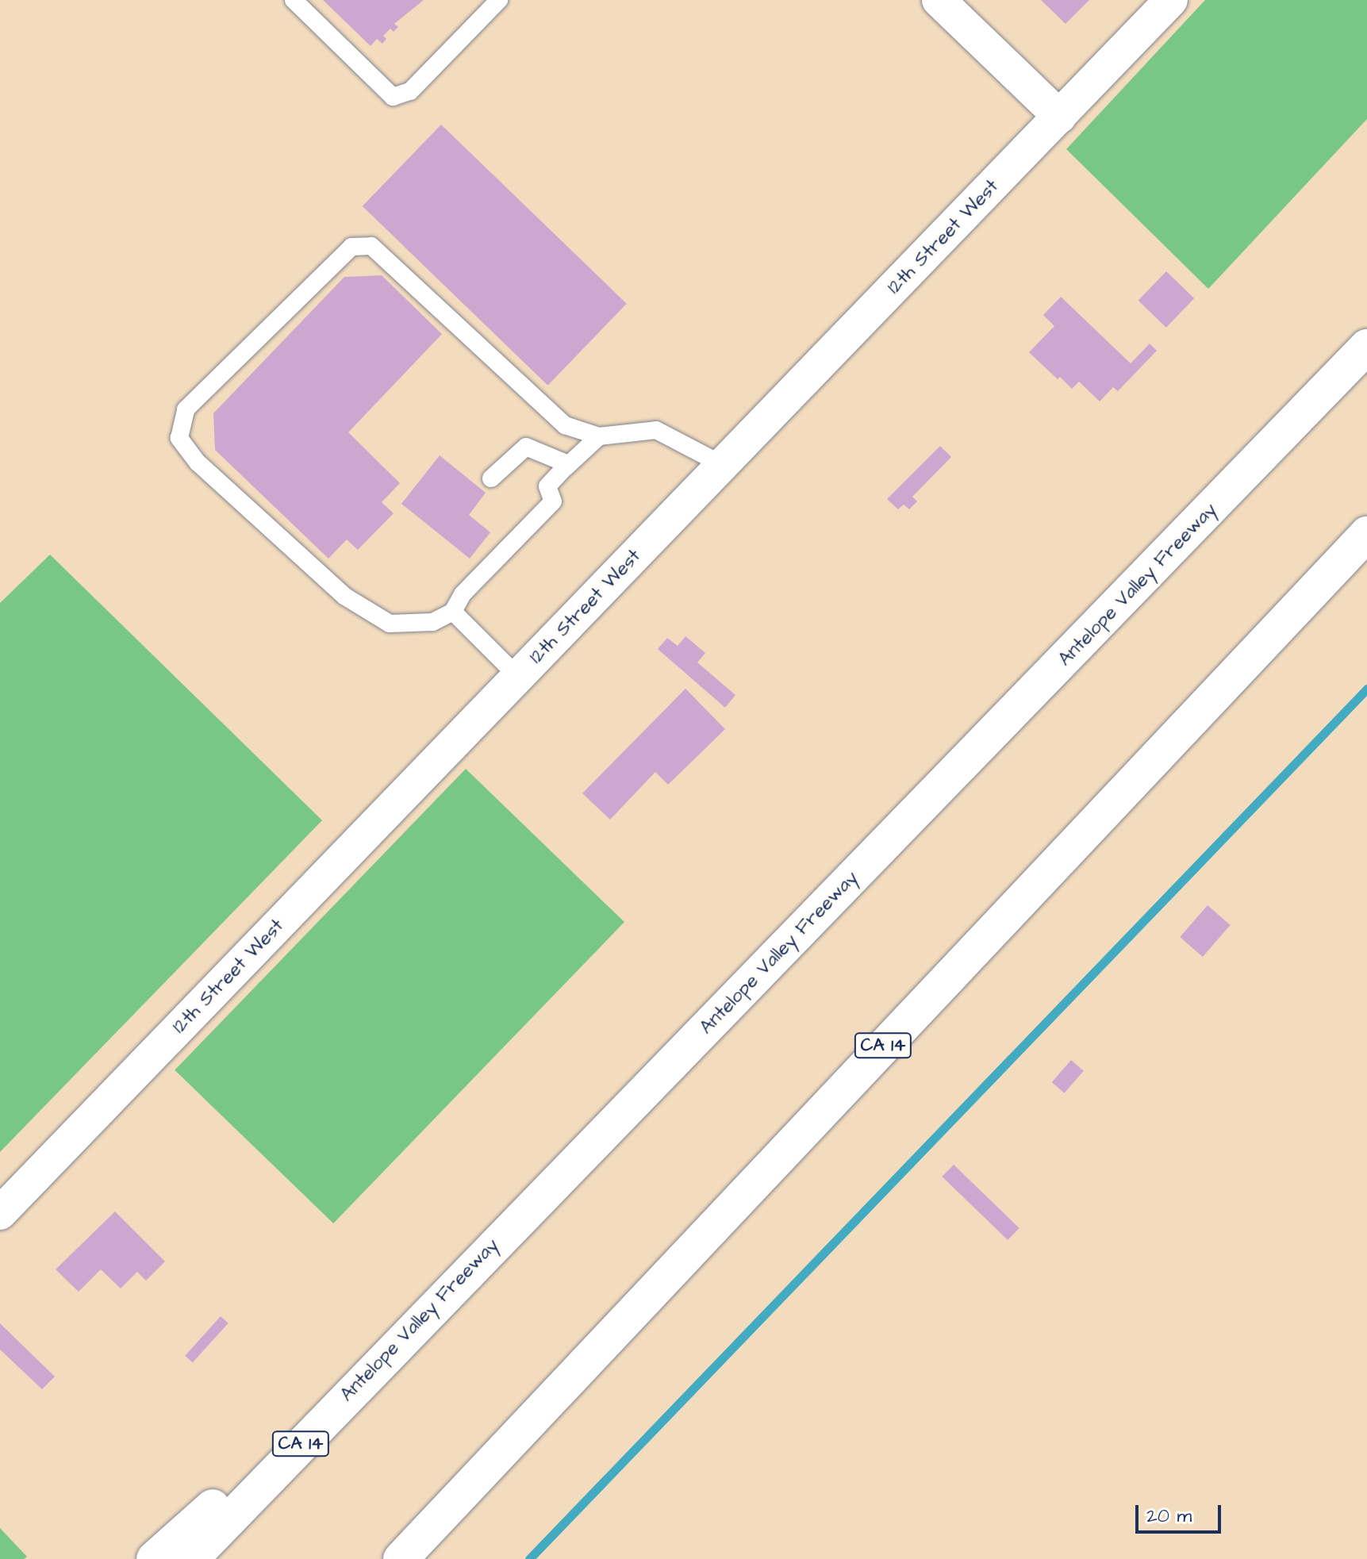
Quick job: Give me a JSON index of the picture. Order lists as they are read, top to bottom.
{
  "streets": {
    "highway": ["Antelope Valley Freeway", "CA 14"],
    "street": ["12th Street West"]
  },
  "scale_bar": "20 m"
}
